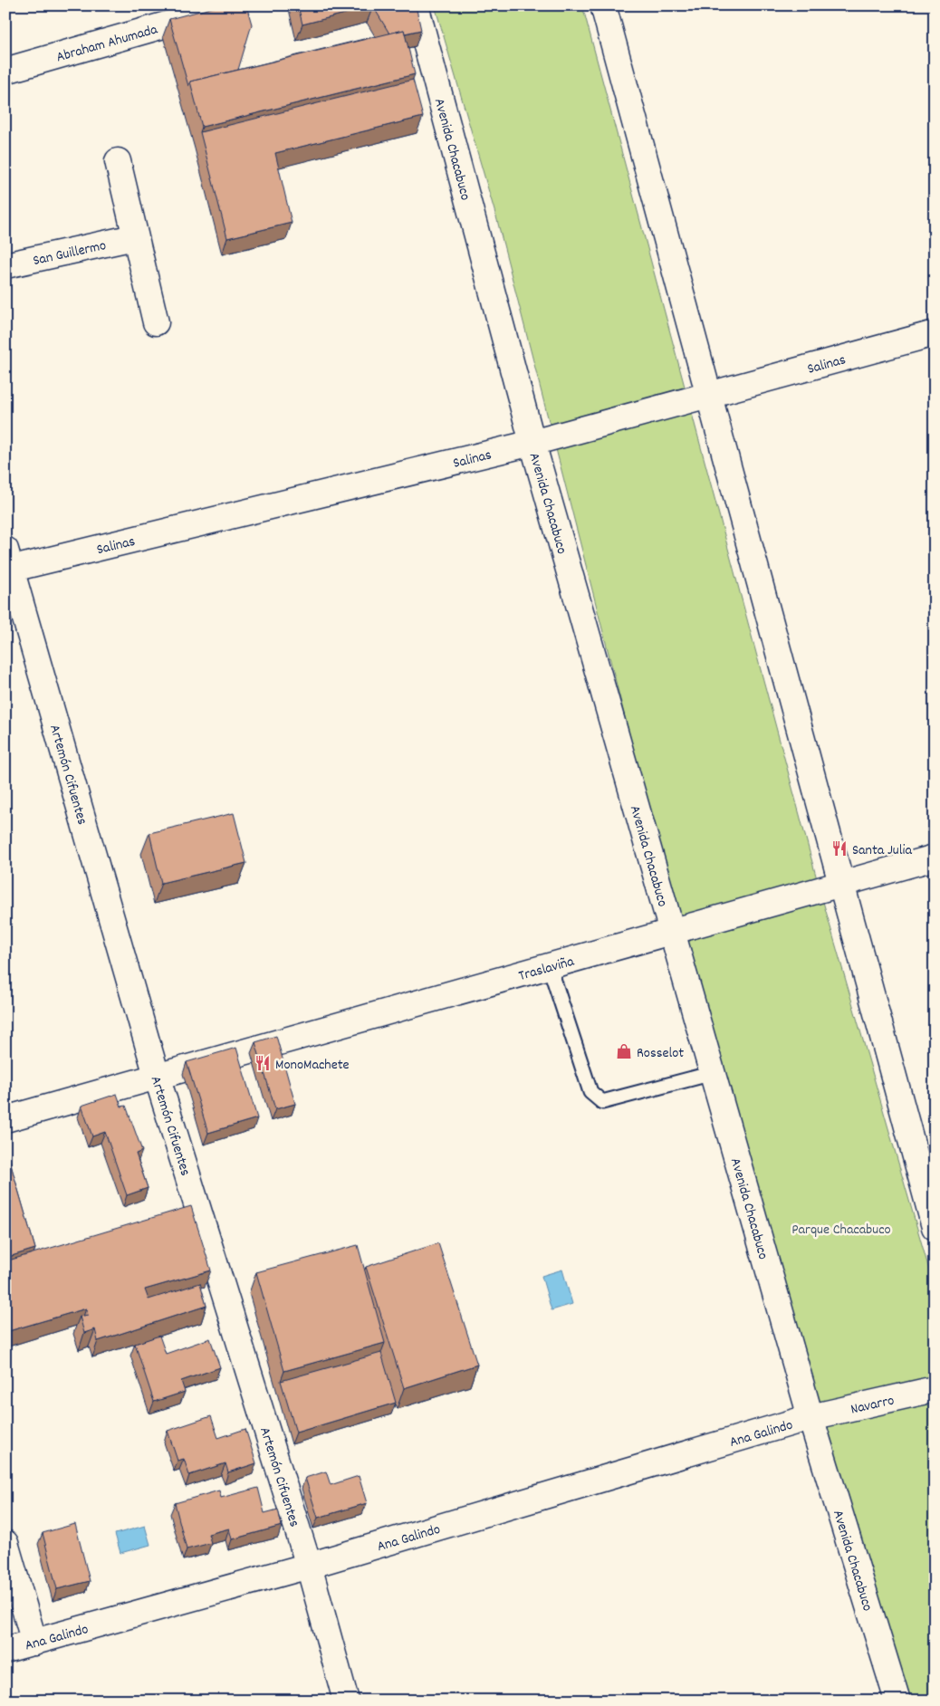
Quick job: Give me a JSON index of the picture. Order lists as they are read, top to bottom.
{
  "streets": {
    "street": [
      "Abraham Ahumada",
      "Avenida Chacabuco",
      "San Guillermo",
      "Salinas",
      "Artemón Cifuentes",
      "Traslaviña",
      "Navarro",
      "Ana Galindo"
    ]
  },
  "crossings": [
    ["Avenida Chacabuco", "Salinas"],
    ["Avenida Chacabuco", "Traslaviña"],
    ["Avenida Chacabuco", "Navarro"],
    ["Avenida Chacabuco", "Ana Galindo"],
    ["Salinas", "Artemón Cifuentes"],
    ["Artemón Cifuentes", "Traslaviña"],
    ["Artemón Cifuentes", "Ana Galindo"],
    ["Navarro", "Ana Galindo"]
  ],
  "parks": ["Parque Chacabuco"],
  "places": {
    "restaurant": ["Santa Julia", "MonoMachete"],
    "shop": ["Rosselot"]
  }
}
